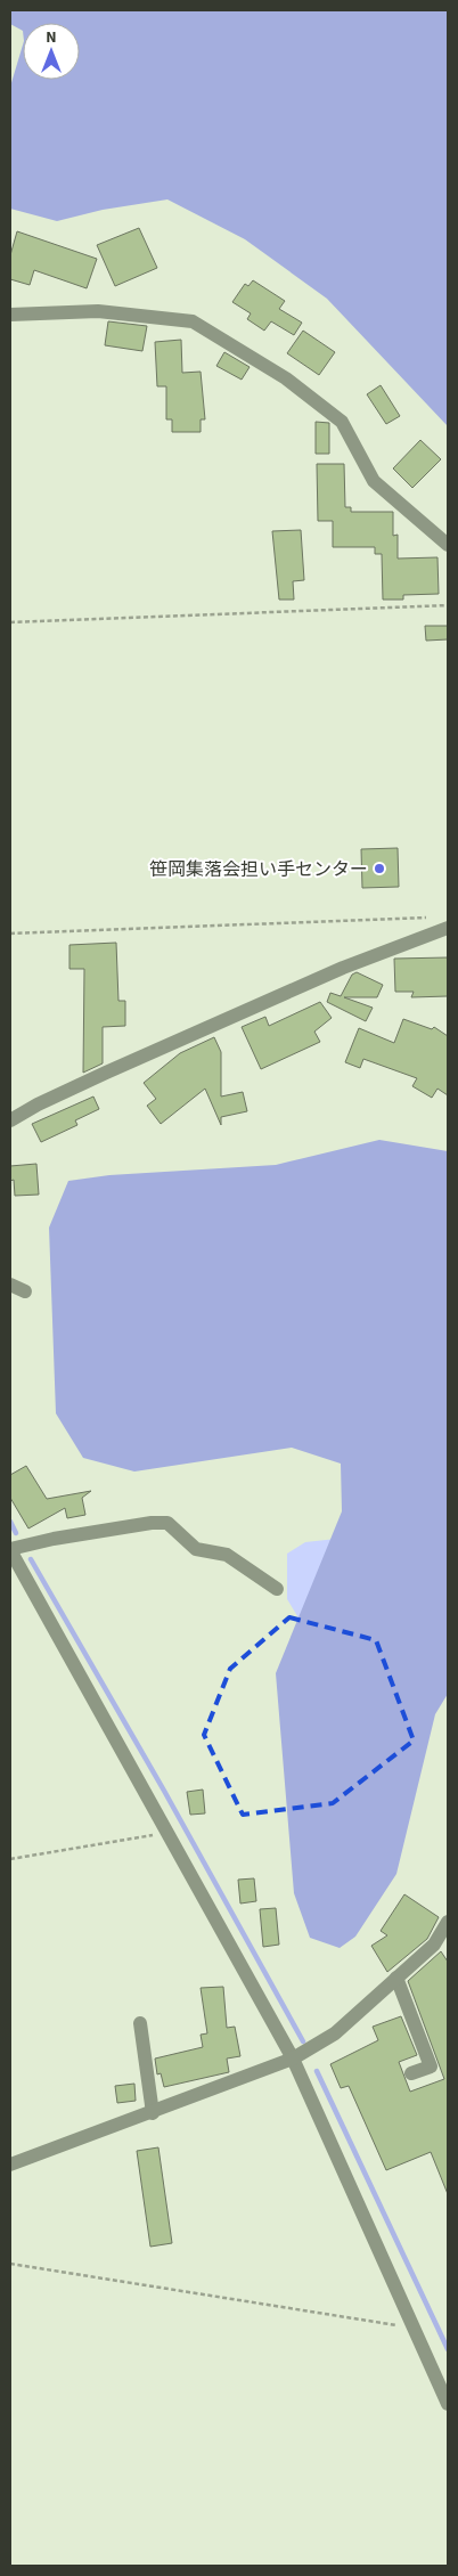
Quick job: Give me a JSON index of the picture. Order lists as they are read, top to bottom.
{
  "places": ["笹岡集落会担い手センター"],
  "north": "top"
}
